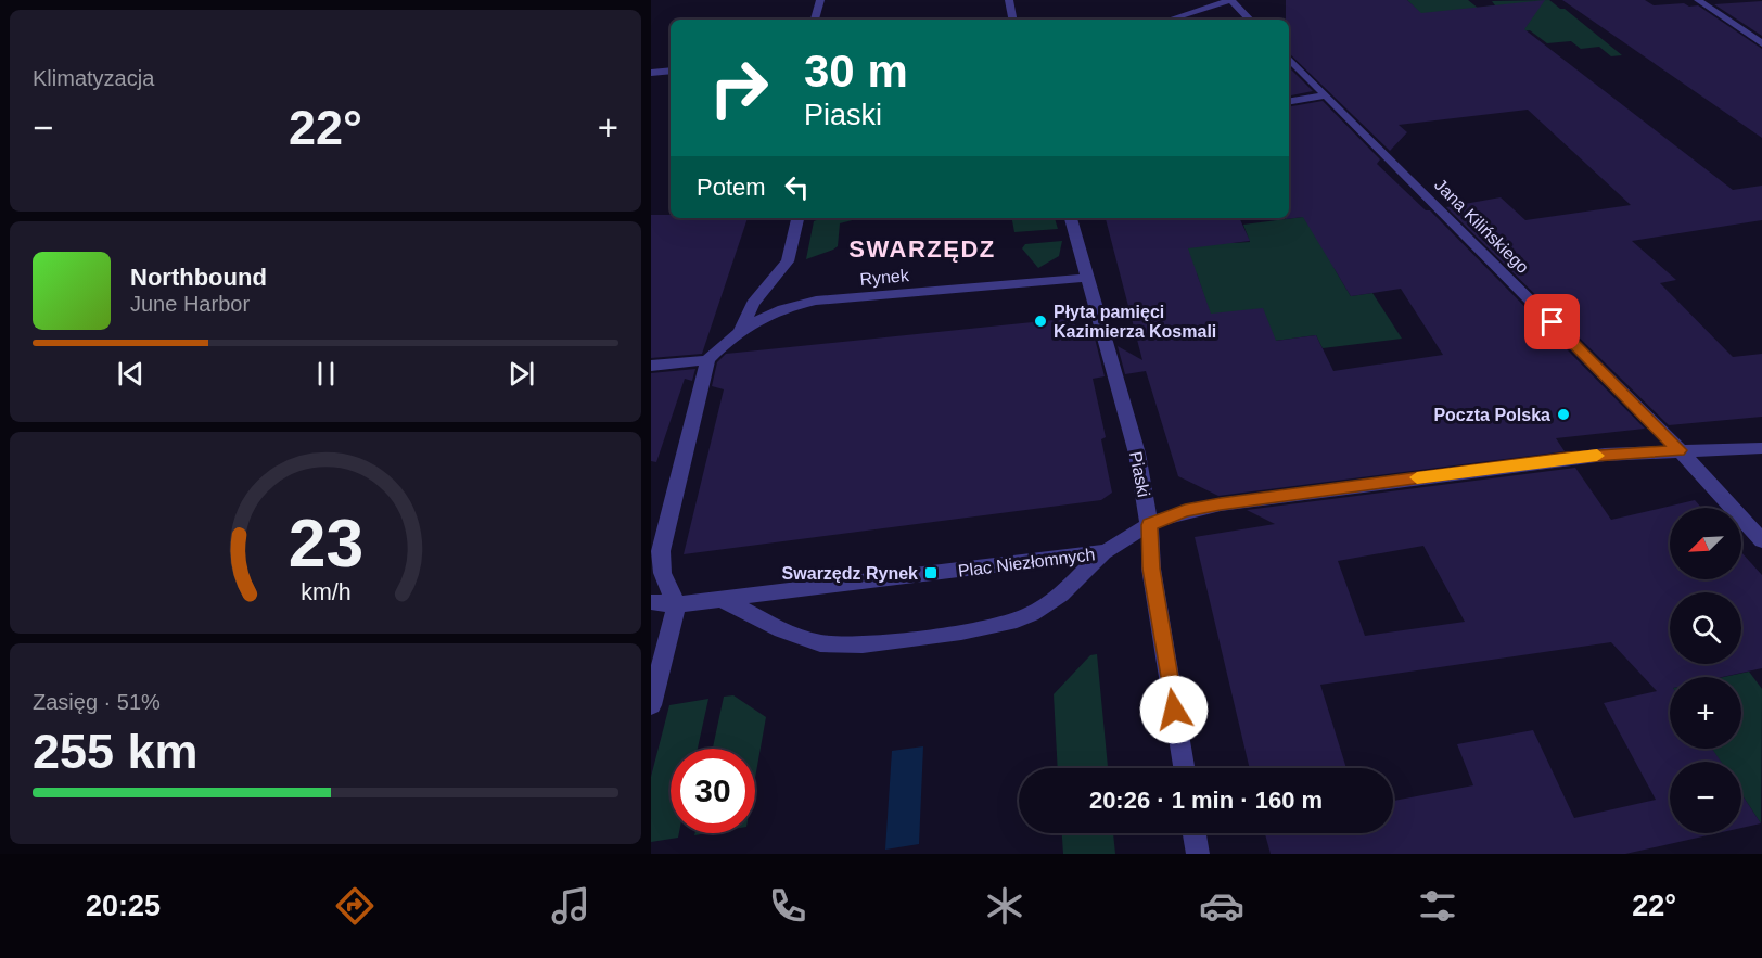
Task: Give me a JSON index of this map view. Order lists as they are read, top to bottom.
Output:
{
  "streets": {
    "street": [
      "Jana Kilińskiego",
      "Rynek",
      "Piaski",
      "Plac Niezłomnych"
    ]
  },
  "crossings": [
    ["Jana Kilińskiego", "Piaski"],
    ["Rynek", "Piaski"],
    ["Piaski", "Plac Niezłomnych"]
  ],
  "districts": ["SWARZĘDZ"],
  "places": {
    "other": ["Płyta pamięci Kazimierza Kosmali", "Poczta Polska"],
    "transit": ["Swarzędz Rynek"]
  },
  "north": "bottom left",
  "page": {
    "tile": [
      "Klimatyzacja",
      ["Zasięg · 51%", "255 km"]
    ],
    "turn": ["30 m", "Piaski"],
    "heat": ["−", "22°", "+"],
    "then": "Potem",
    "song": ["Northbound", "June Harbor"],
    "map_buttons": ["+", "−"],
    "limit": "30",
    "trip": "20:26 · 1 min · 160 m",
    "tabs": ["20:25", "22°"],
    "gauge": ["23", "km/h"]
  }
}
